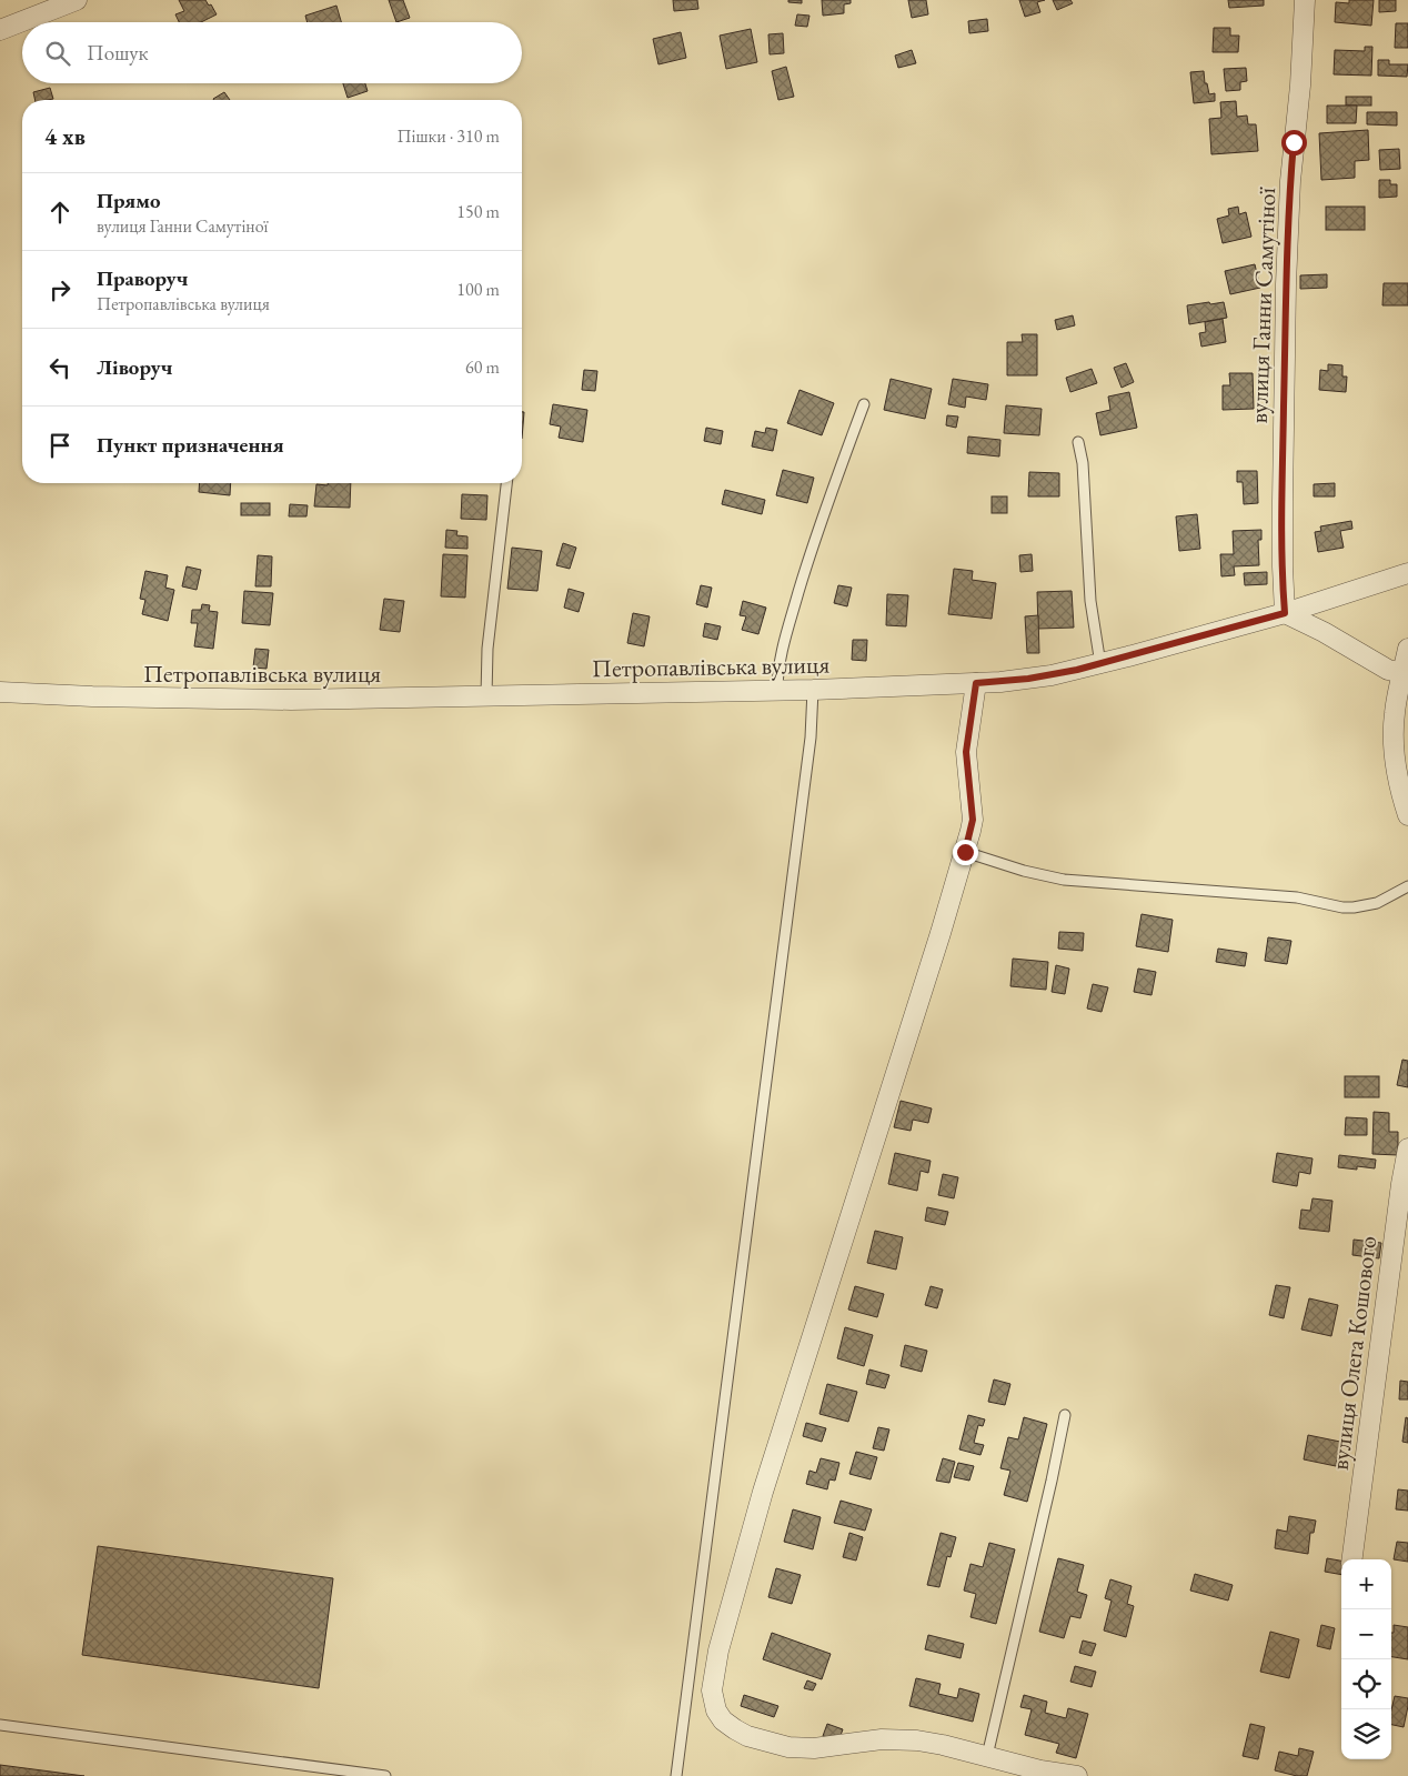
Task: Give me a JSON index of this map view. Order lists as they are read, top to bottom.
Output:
{
  "streets": {
    "street": ["вулиця Ганни Самутіної", "Петропавлівська вулиця", "вулиця Олега Кошового"]
  },
  "crossings": [
    ["вулиця Ганни Самутіної", "Петропавлівська вулиця"]
  ],
  "page": {
    "search": "Пошук",
    "heading": ["4 хв", "Пішки · 310 m"],
    "list": [
      ["Прямо", "вулиця Ганни Самутіної", "150 m"],
      ["Праворуч", "Петропавлівська вулиця", "100 m"],
      ["Ліворуч", "60 m"],
      "Пункт призначення"
    ],
    "map_buttons": ["+", "−"]
  }
}
